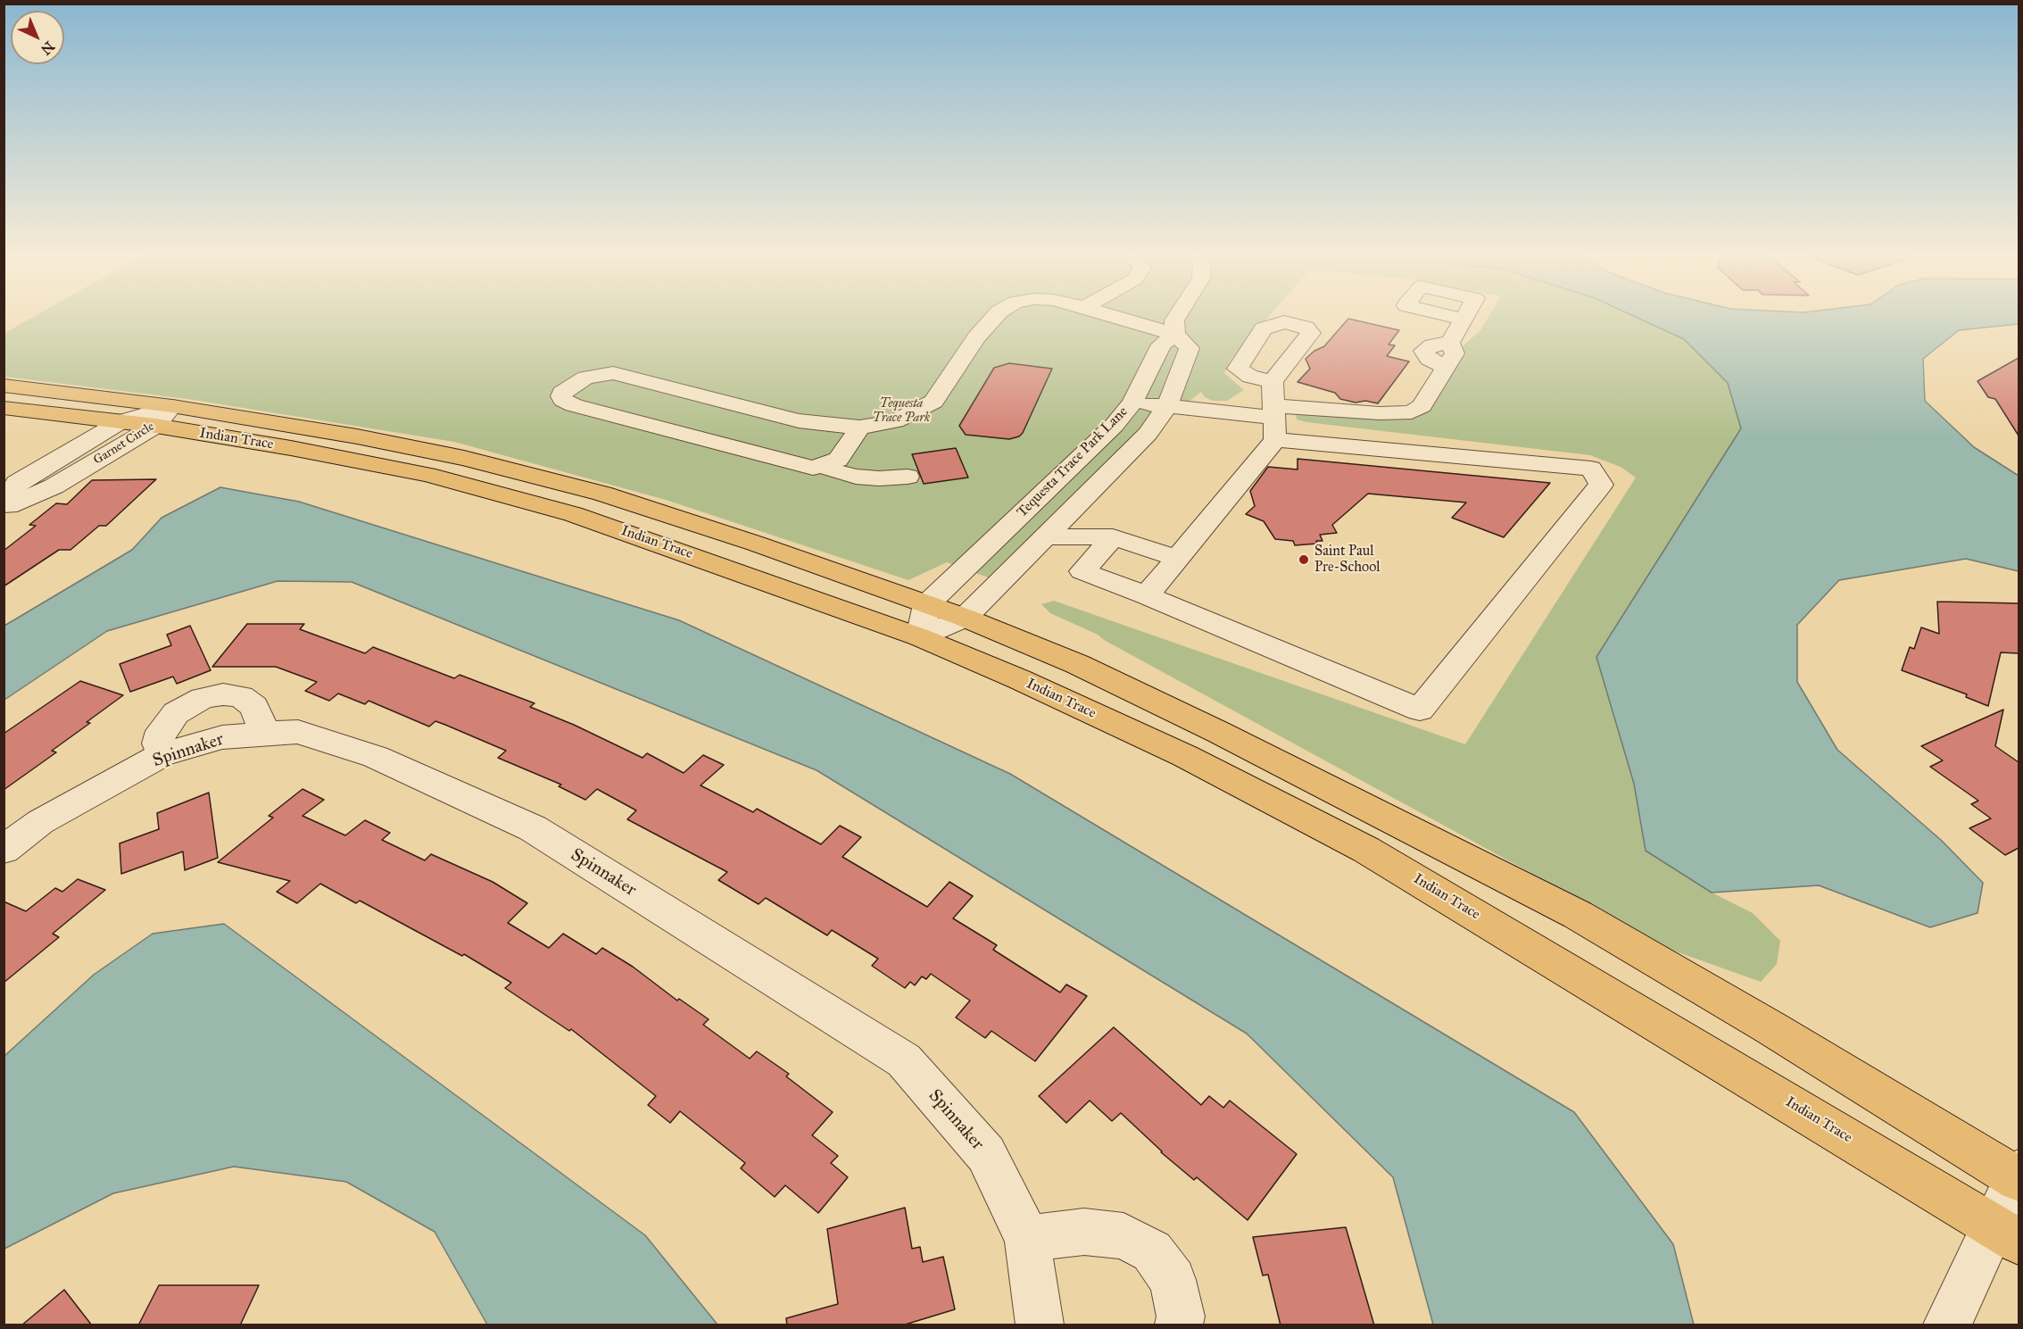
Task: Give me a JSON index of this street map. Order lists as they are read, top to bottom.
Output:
{
  "streets": {
    "main road": ["Indian Trace"],
    "street": ["Garnet Circle", "Tequesta Trace Park Lane", "Spinnaker"]
  },
  "crossings": [
    ["Indian Trace", "Garnet Circle"],
    ["Indian Trace", "Tequesta Trace Park Lane"]
  ],
  "parks": ["Tequesta Trace Park"],
  "places": ["Saint Paul Pre-School"],
  "north": "bottom right"
}
